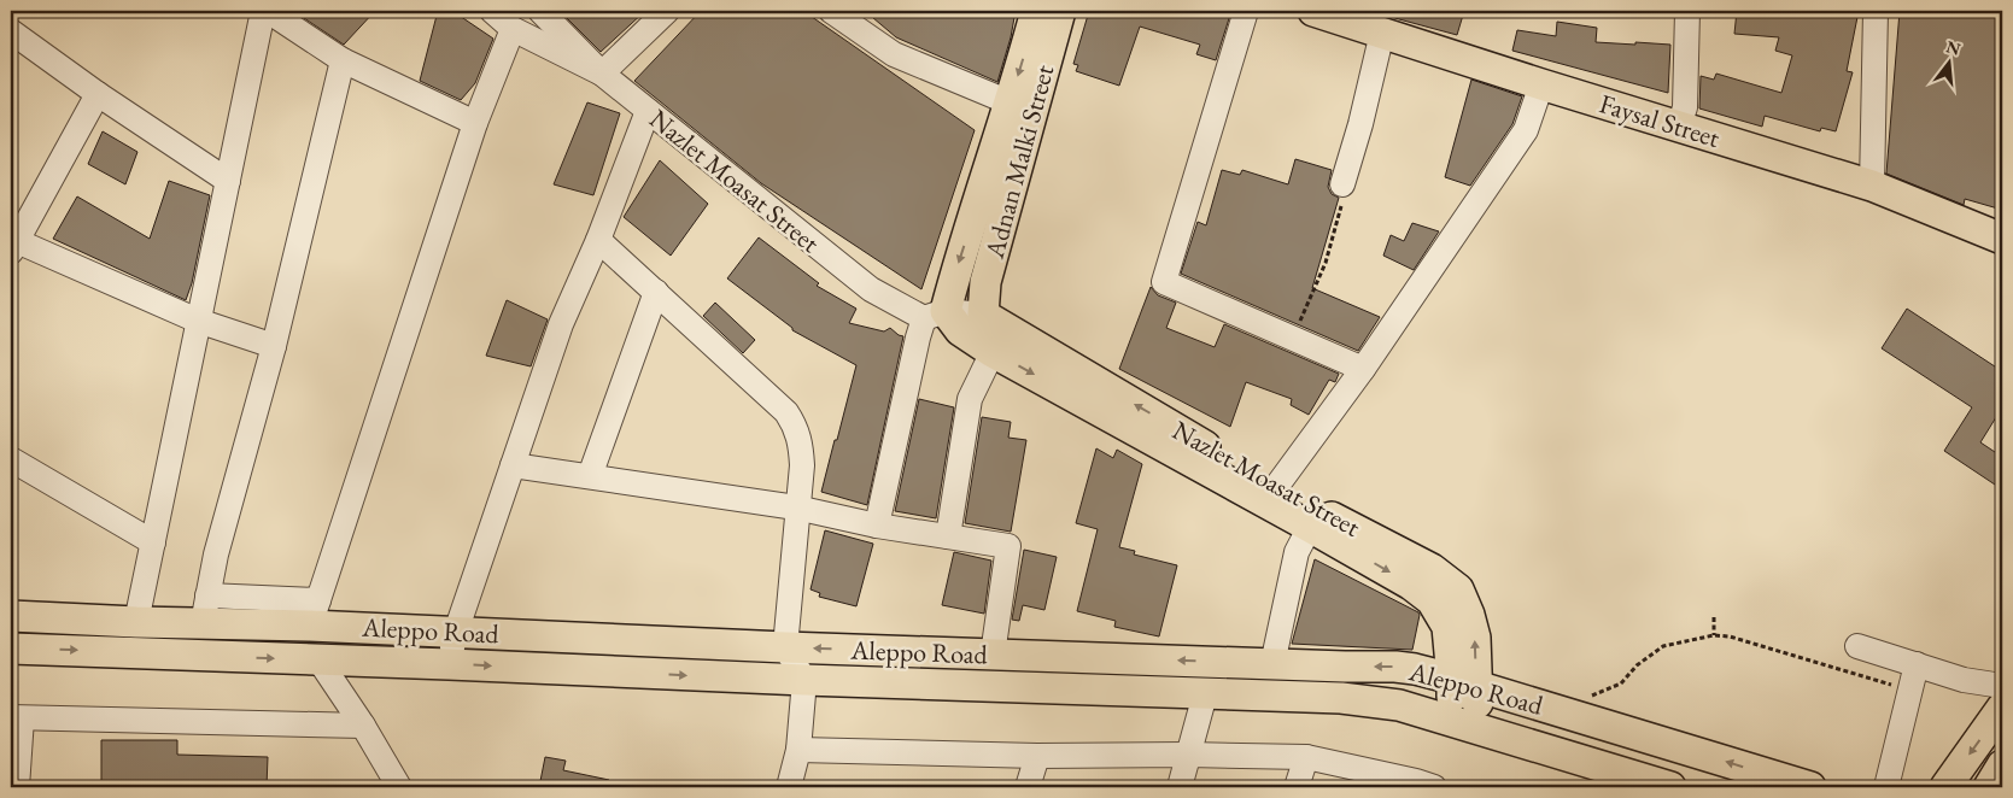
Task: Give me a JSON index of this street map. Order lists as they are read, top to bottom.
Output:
{
  "streets": {
    "main road": [
      "Faysal Street",
      "Adnan Malki Street",
      "Nazlet Moasat Street",
      "Aleppo Road"
    ]
  },
  "crossings": [
    ["Adnan Malki Street", "Nazlet Moasat Street"],
    ["Nazlet Moasat Street", "Aleppo Road"]
  ],
  "north": "top"
}
